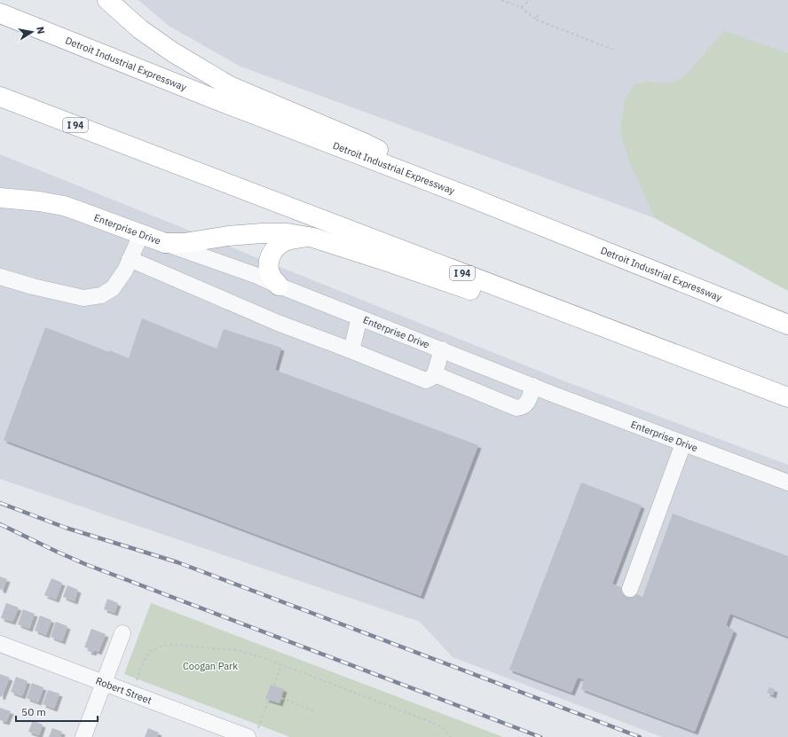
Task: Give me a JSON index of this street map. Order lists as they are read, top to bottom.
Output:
{
  "streets": {
    "main road": ["Detroit Industrial Expressway", "I 94", "Enterprise Drive"],
    "street": ["Robert Street"]
  },
  "parks": ["Coogan Park"],
  "scale_bar": "50 m",
  "north": "right"
}
